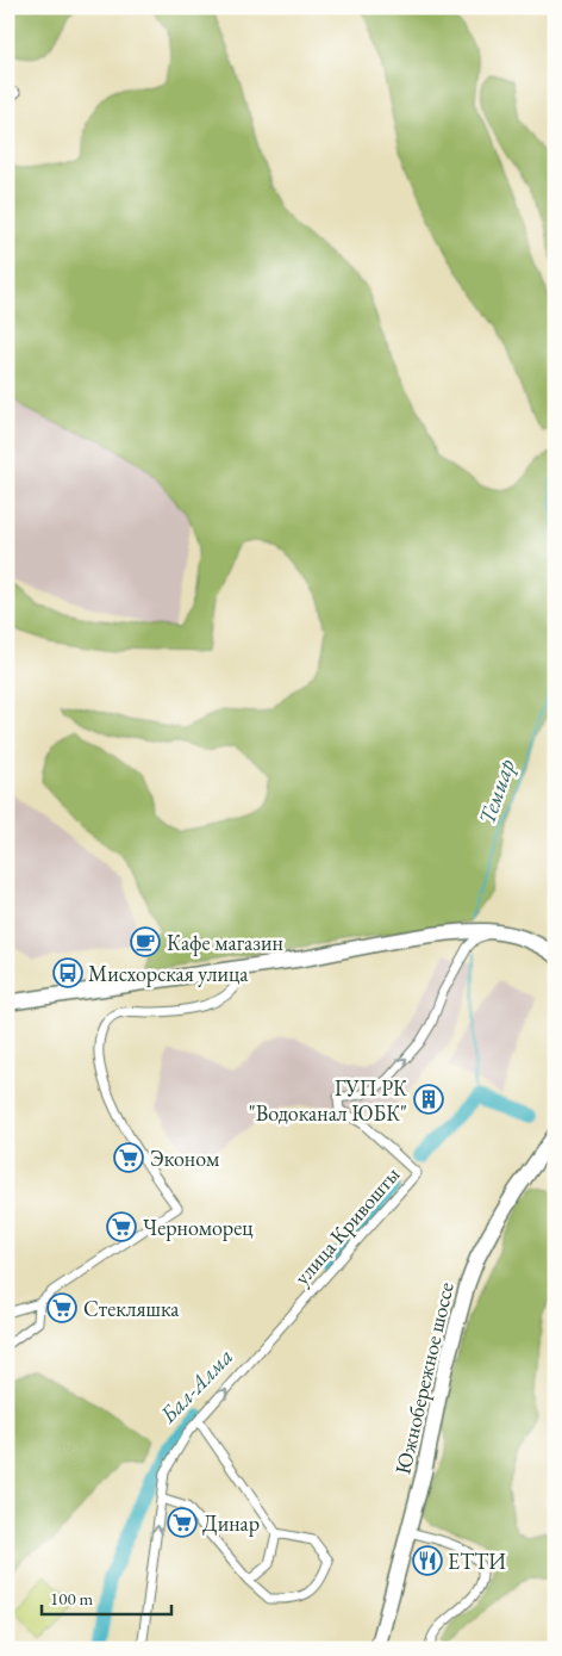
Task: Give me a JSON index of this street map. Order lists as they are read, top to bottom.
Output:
{
  "streets": {
    "highway": ["Южнобережное шоссе"],
    "street": ["улица Кривошты"]
  },
  "one_way": ["улица Кривошты"],
  "water": ["Темиар", "Бал-Алма"],
  "places": {
    "cafe": ["Кафе магазин"],
    "bus stop": ["Мисхорская улица"],
    "building": ["ГУП РК \"Водоканал ЮБК\""],
    "supermarket": [
      "Эконом",
      "Черноморец",
      "Стекляшка",
      "Динар"
    ],
    "restaurant": ["ЕТТИ"]
  },
  "scale_bar": "100 m"
}
